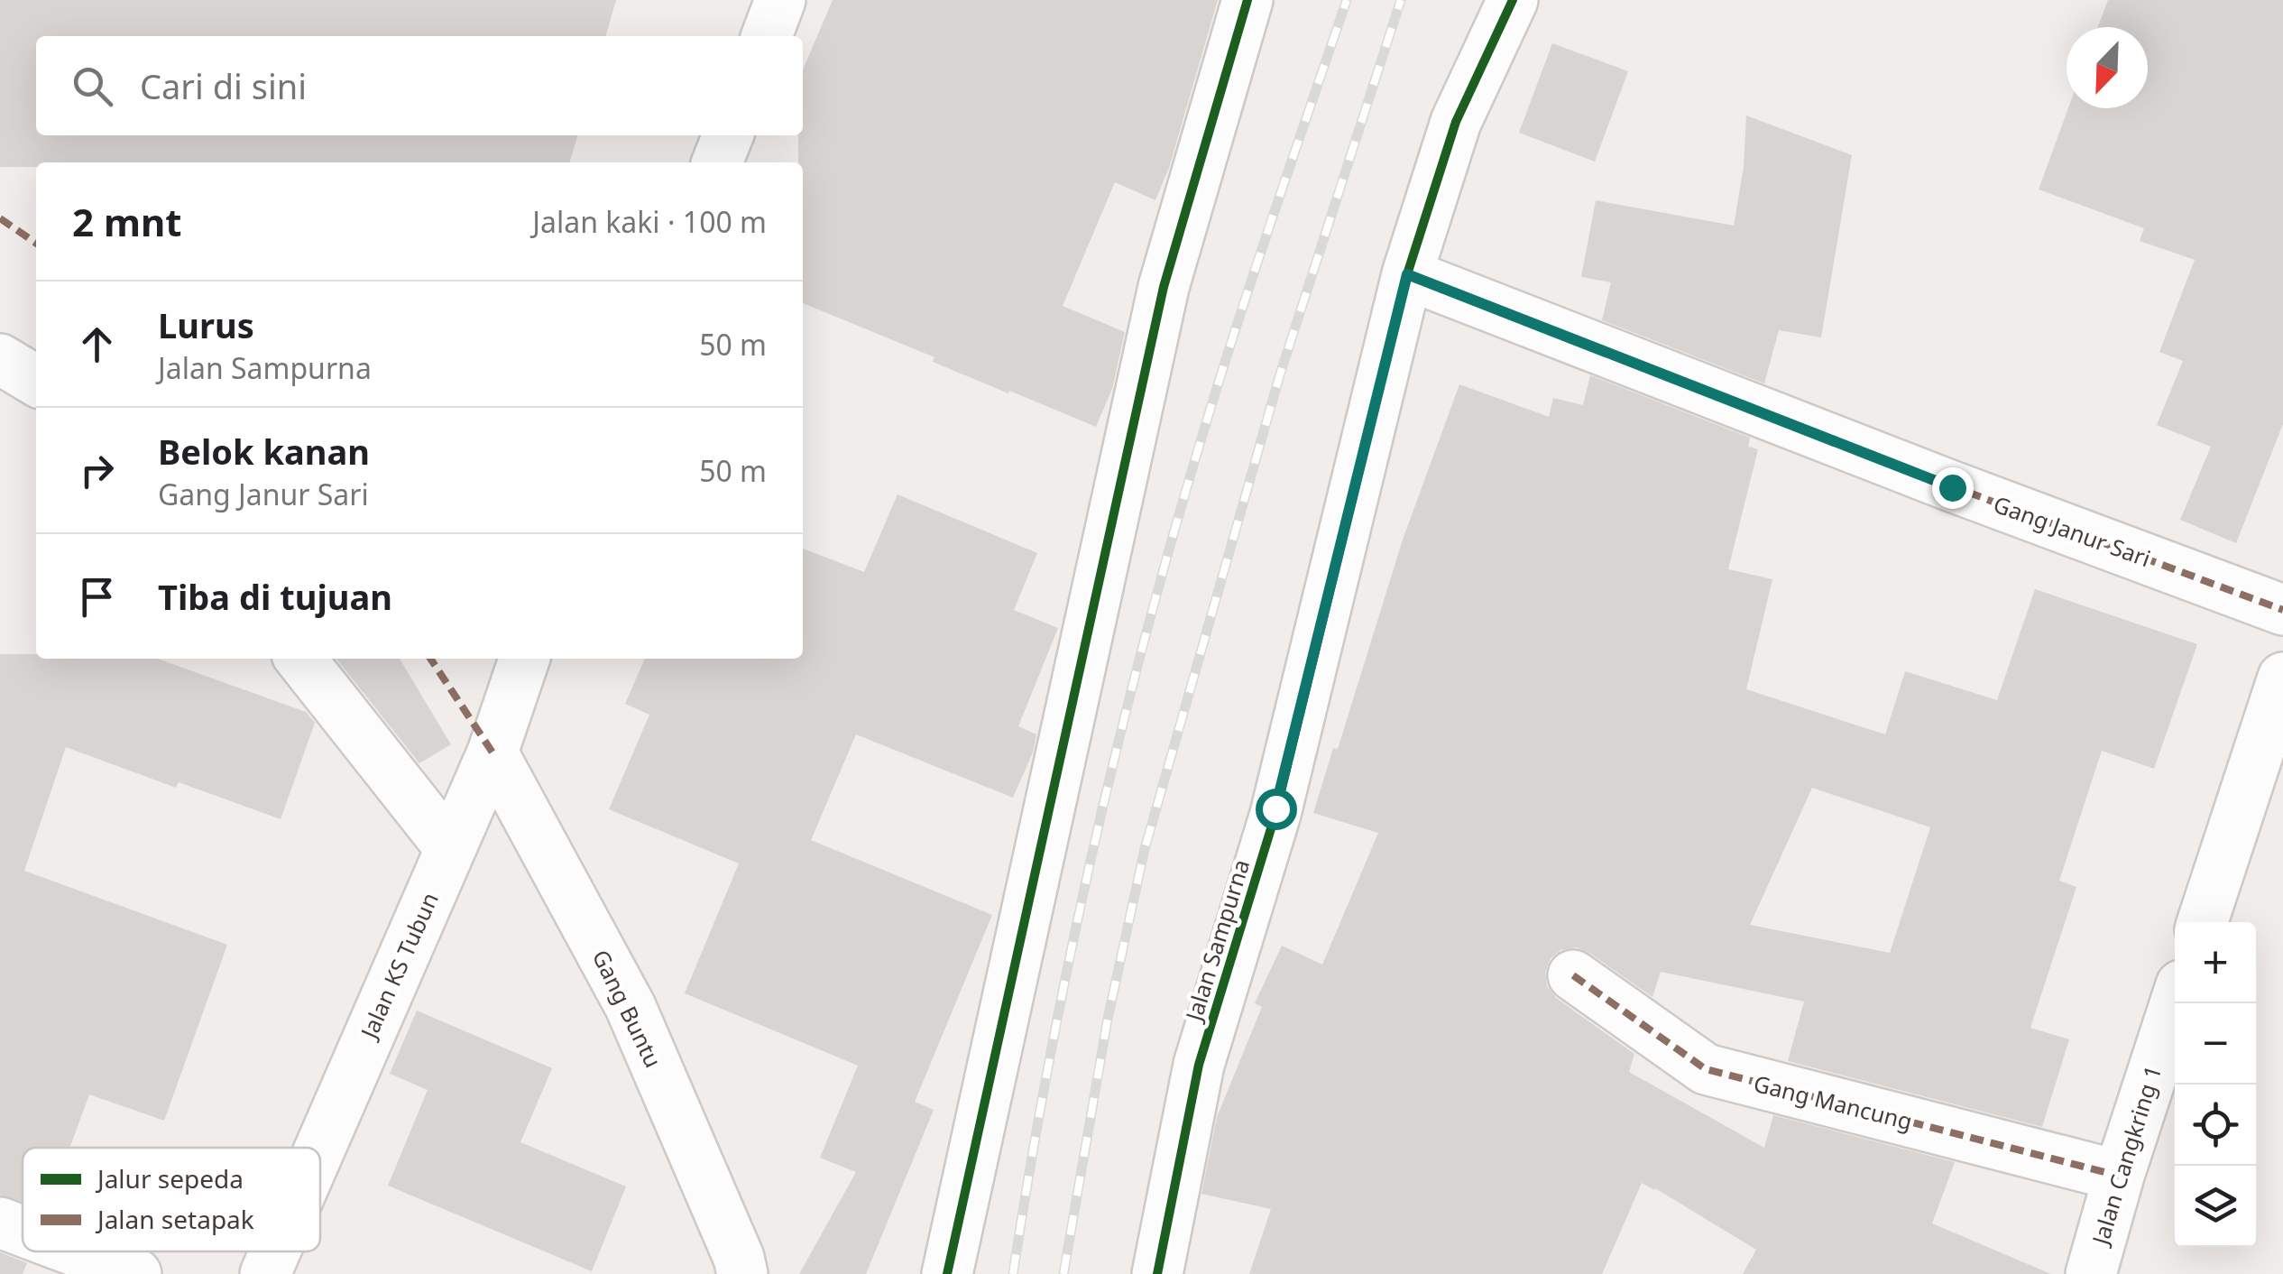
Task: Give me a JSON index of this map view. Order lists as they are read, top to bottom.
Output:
{
  "streets": {
    "street": [
      "Gang Janur Sari",
      "Jalan Sampurna",
      "Jalan KS Tubun",
      "Gang Buntu",
      "Gang Mancung",
      "Jalan Cangkring 1"
    ]
  },
  "crossings": [
    ["Gang Janur Sari", "Jalan Sampurna"],
    ["Jalan KS Tubun", "Gang Buntu"],
    ["Gang Mancung", "Jalan Cangkring 1"]
  ],
  "legend": ["Jalur sepeda", "Jalan setapak"],
  "north": "bottom left",
  "page": {
    "search": "Cari di sini",
    "heading": ["2 mnt", "Jalan kaki · 100 m"],
    "list": [
      ["Lurus", "Jalan Sampurna", "50 m"],
      ["Belok kanan", "Gang Janur Sari", "50 m"],
      "Tiba di tujuan"
    ],
    "map_buttons": ["+", "−"]
  }
}
